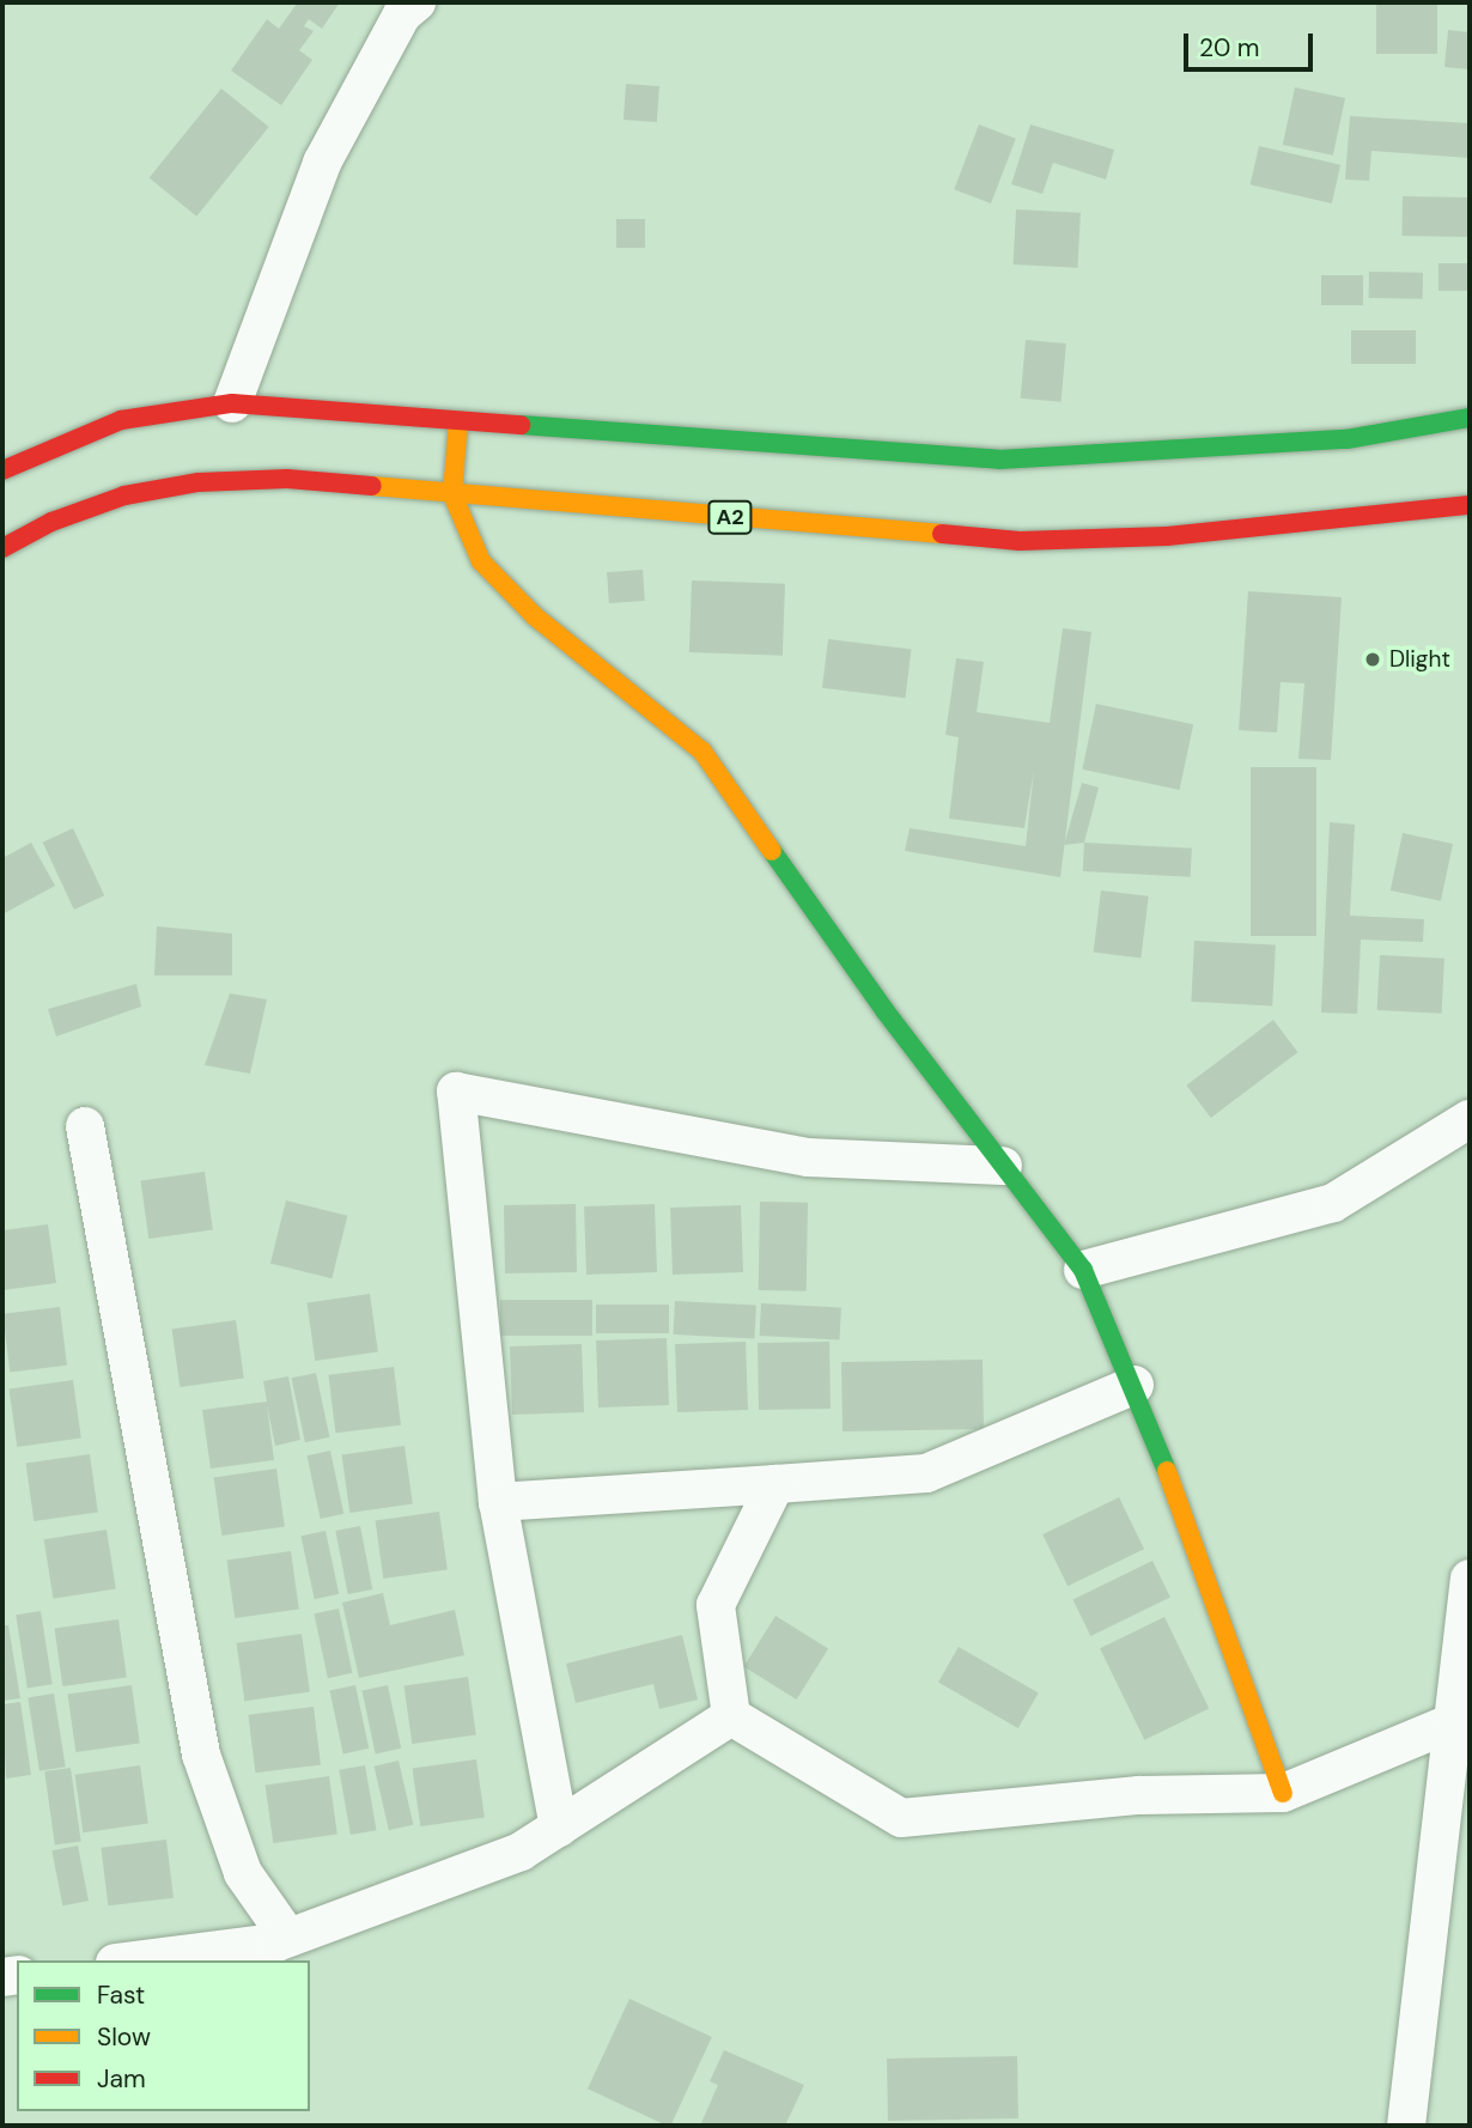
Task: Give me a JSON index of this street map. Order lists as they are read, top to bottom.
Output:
{
  "streets": {
    "main road": ["A2"]
  },
  "places": ["Dlight"],
  "legend": ["Fast", "Slow", "Jam"],
  "scale_bar": "20 m"
}
